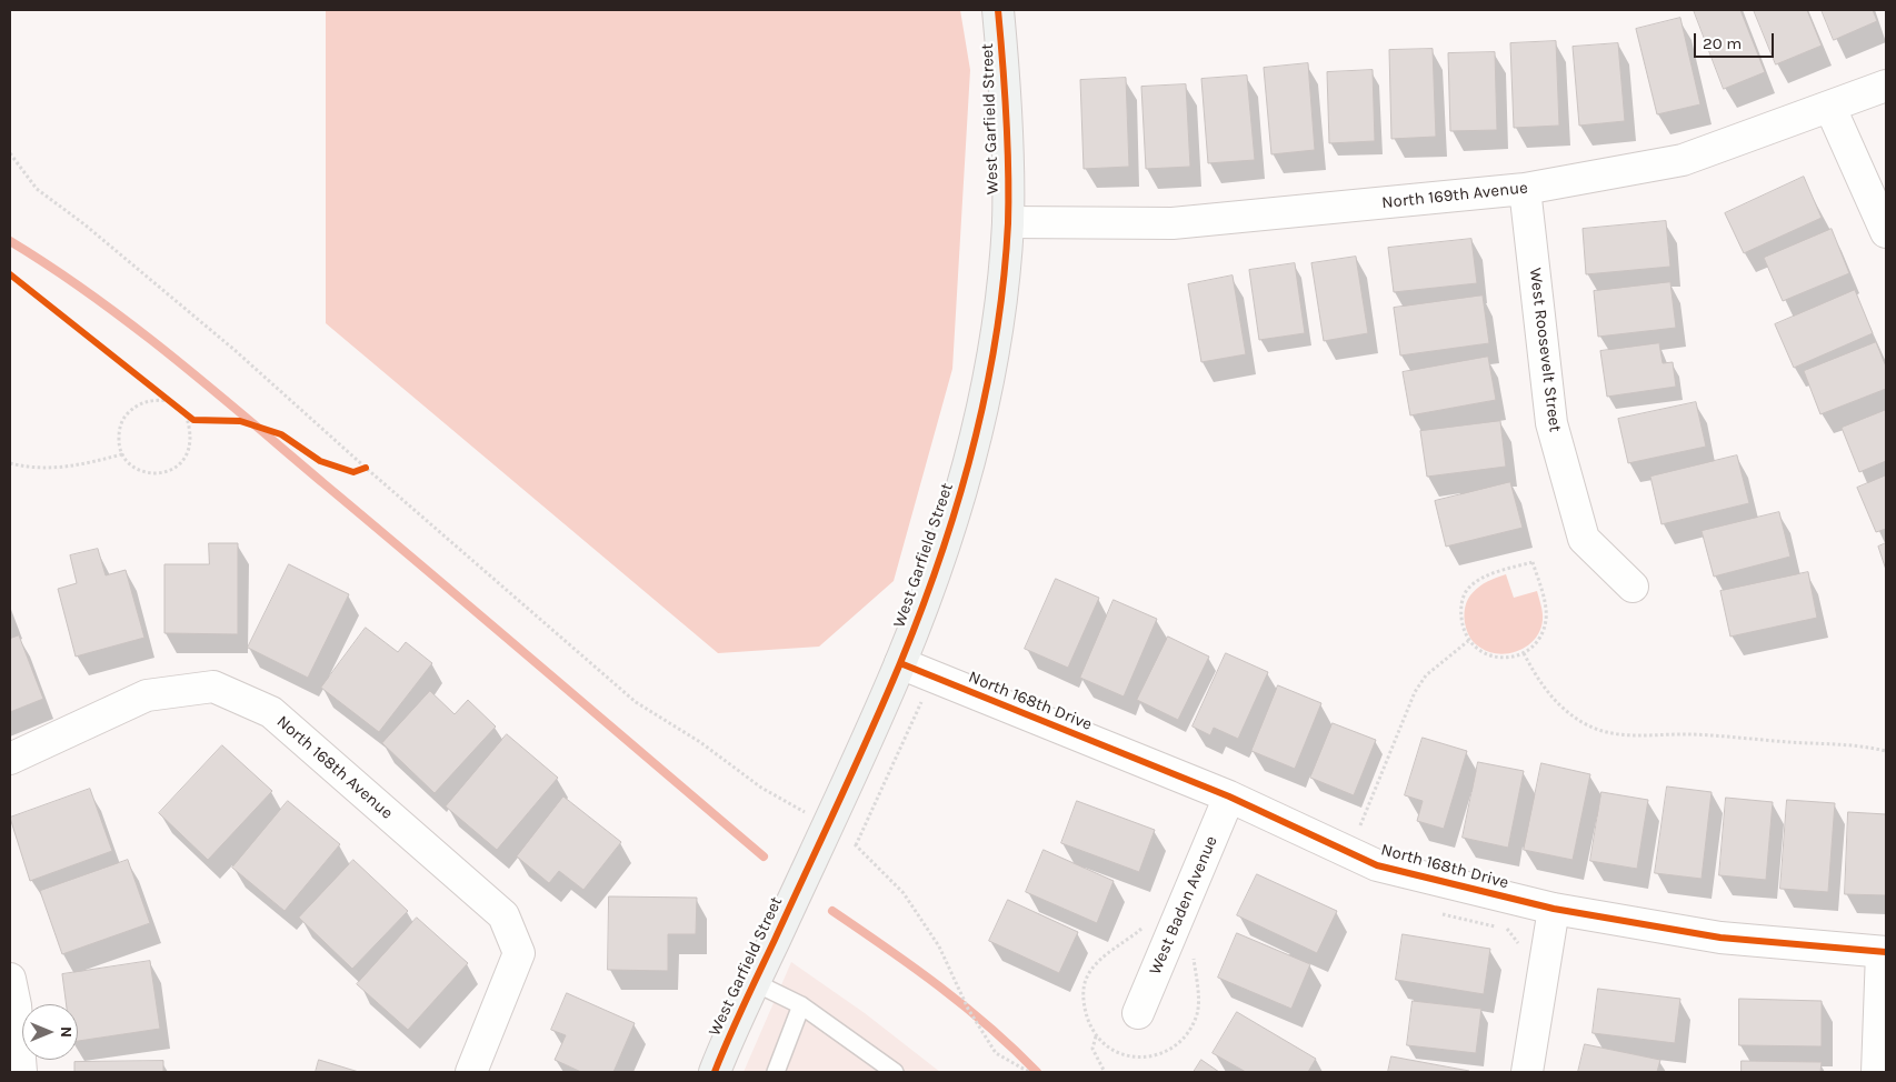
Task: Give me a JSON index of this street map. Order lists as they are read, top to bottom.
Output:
{
  "streets": {
    "street": [
      "West Garfield Street",
      "North 169th Avenue",
      "West Roosevelt Street",
      "North 168th Drive",
      "North 168th Avenue",
      "West Baden Avenue"
    ]
  },
  "crossings": [
    ["West Garfield Street", "North 169th Avenue"],
    ["West Garfield Street", "North 168th Drive"],
    ["North 169th Avenue", "West Roosevelt Street"],
    ["North 168th Drive", "West Baden Avenue"]
  ],
  "scale_bar": "20 m",
  "north": "right"
}
